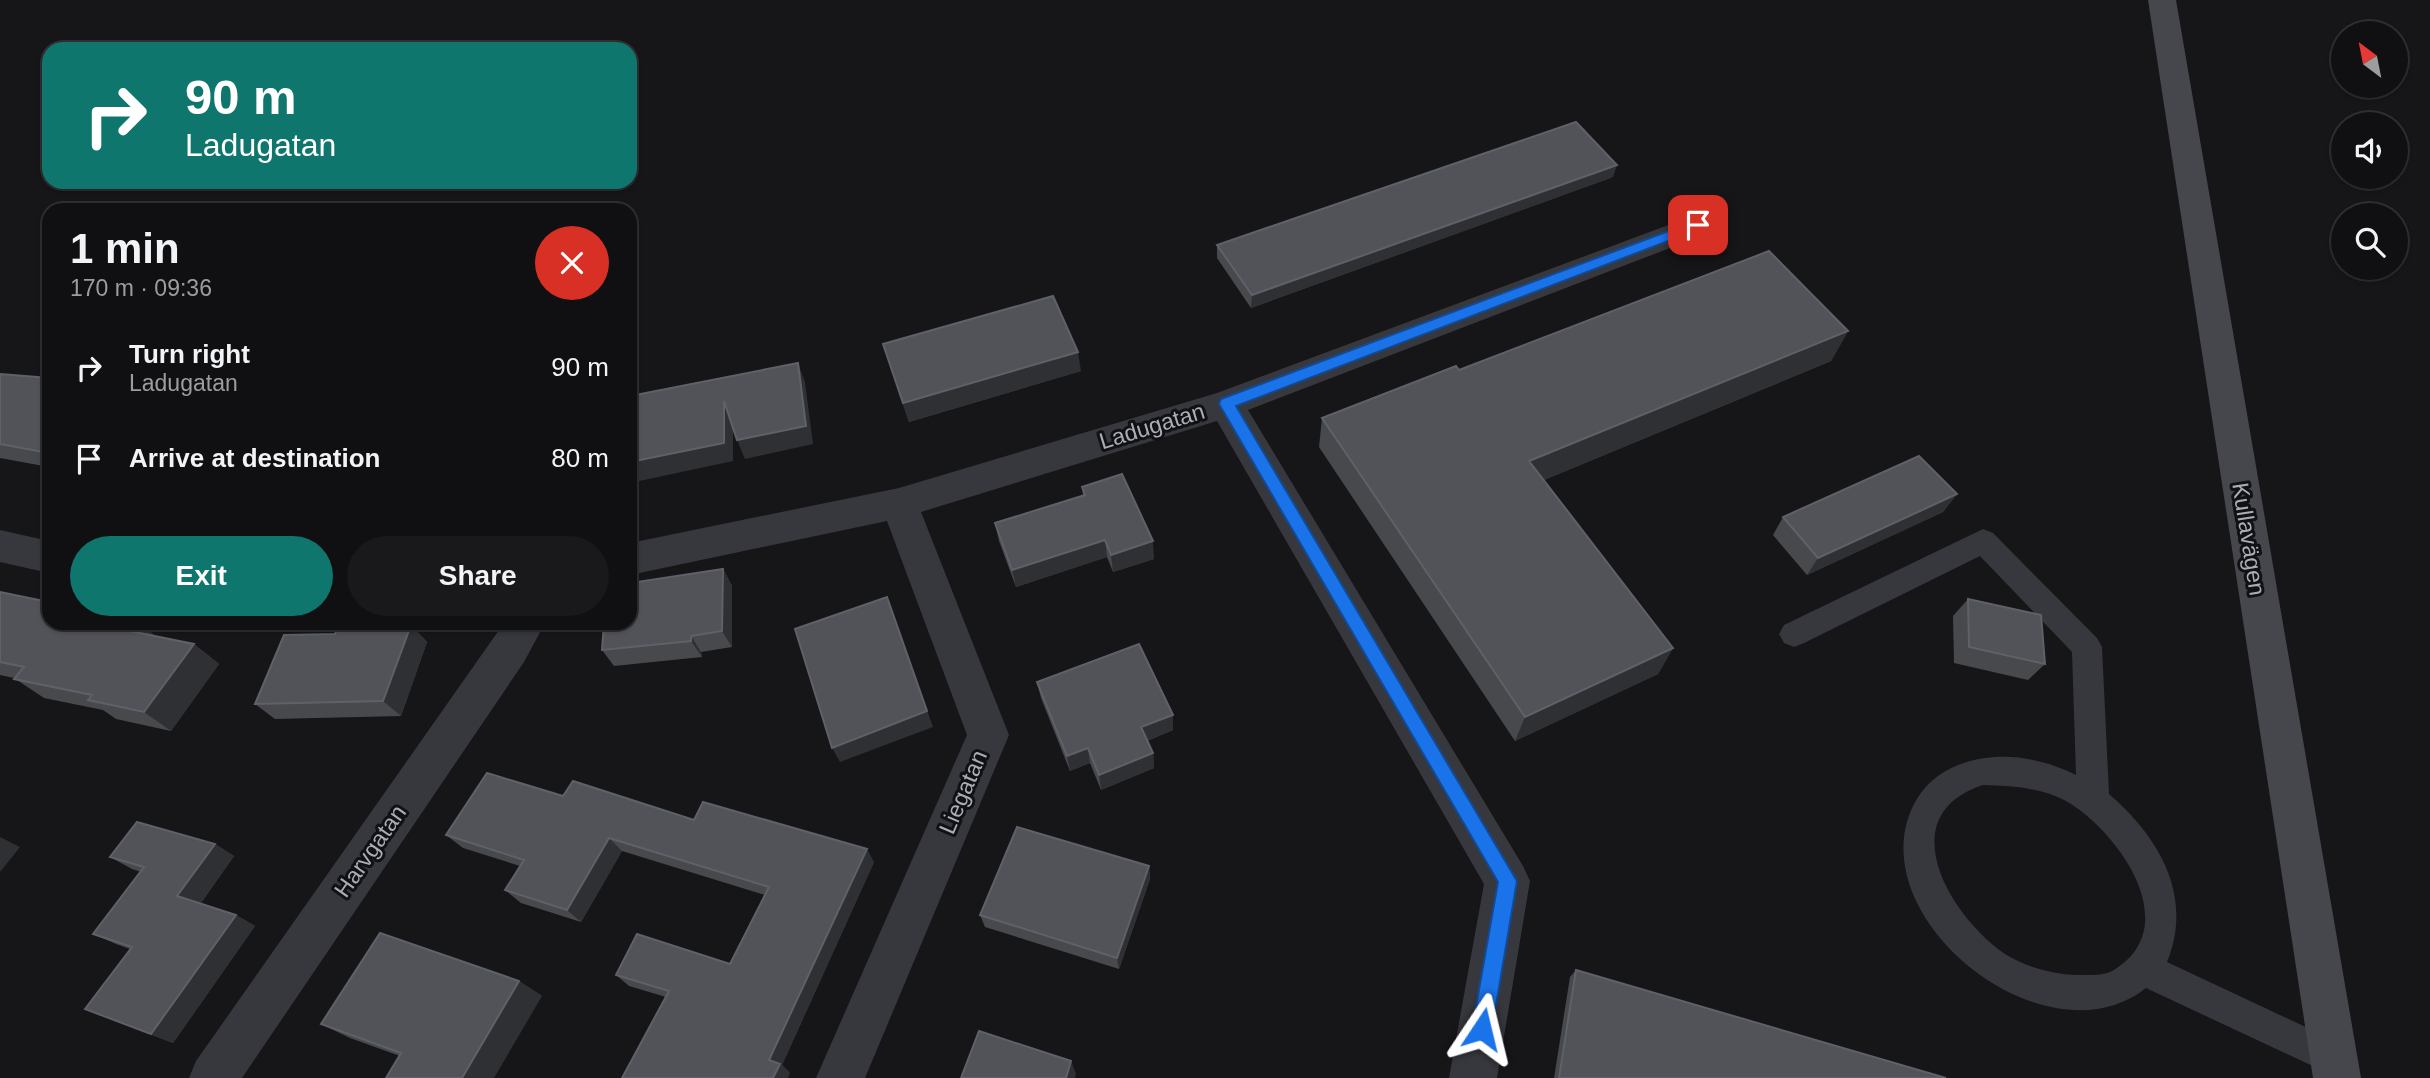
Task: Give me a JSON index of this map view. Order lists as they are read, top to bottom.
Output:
{
  "streets": {
    "street": [
      "Ladugatan",
      "Kullavägen",
      "Liegatan",
      "Harvgatan"
    ]
  },
  "crossings": [
    ["Ladugatan", "Liegatan"]
  ],
  "north": "top left",
  "page": {
    "turn": ["90 m", "Ladugatan"],
    "heading": ["1 min", "170 m · 09:36"],
    "list": [
      {
        "name": "Turn right",
        "note": "Ladugatan",
        "value": "90 m"
      },
      {
        "name": "Arrive at destination",
        "value": "80 m"
      }
    ],
    "buttons": ["Exit", "Share"]
  }
}
